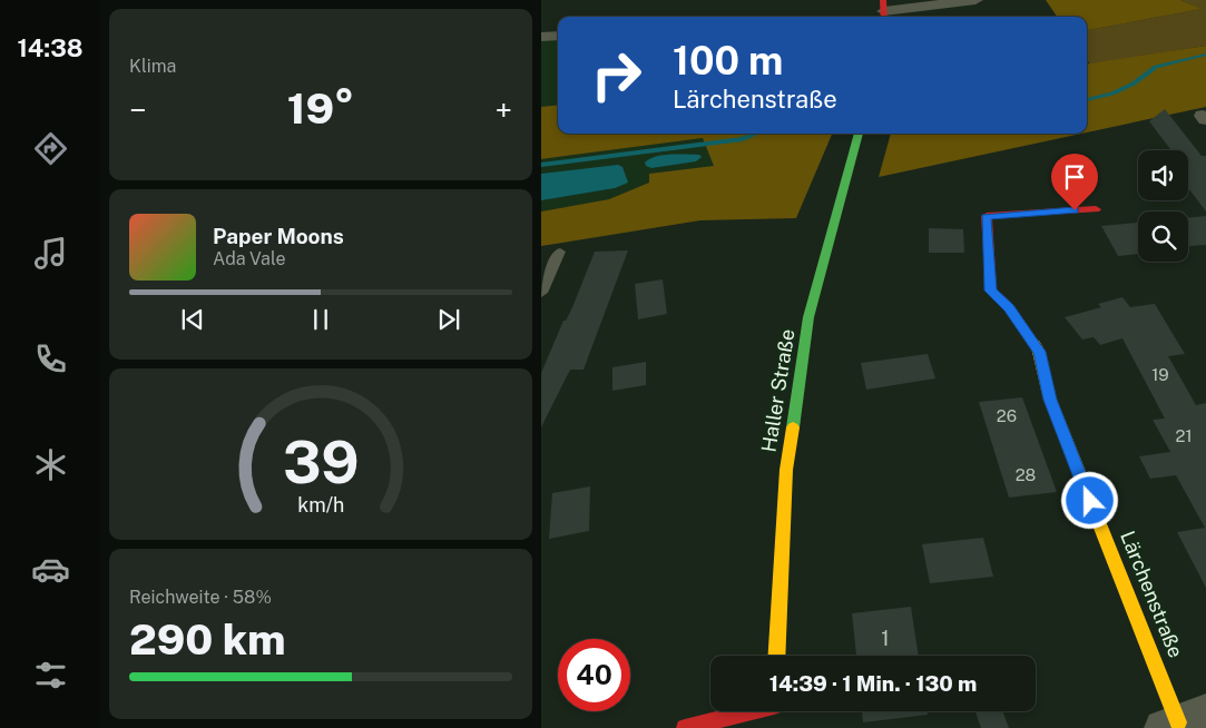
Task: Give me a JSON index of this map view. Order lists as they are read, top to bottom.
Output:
{
  "streets": {
    "street": ["Haller Straße", "Lärchenstraße"]
  },
  "house_numbers": [
    "19",
    "26",
    "21",
    "28",
    "1"
  ],
  "page": {
    "tabs": "14:38",
    "tile": [
      "Klima",
      ["Reichweite · 58%", "290 km"]
    ],
    "turn": ["100 m", "Lärchenstraße"],
    "heat": ["−", "19°", "+"],
    "song": ["Paper Moons", "Ada Vale"],
    "limit": "40",
    "trip": "14:39 · 1 Min. · 130 m",
    "gauge": ["39", "km/h"]
  }
}
